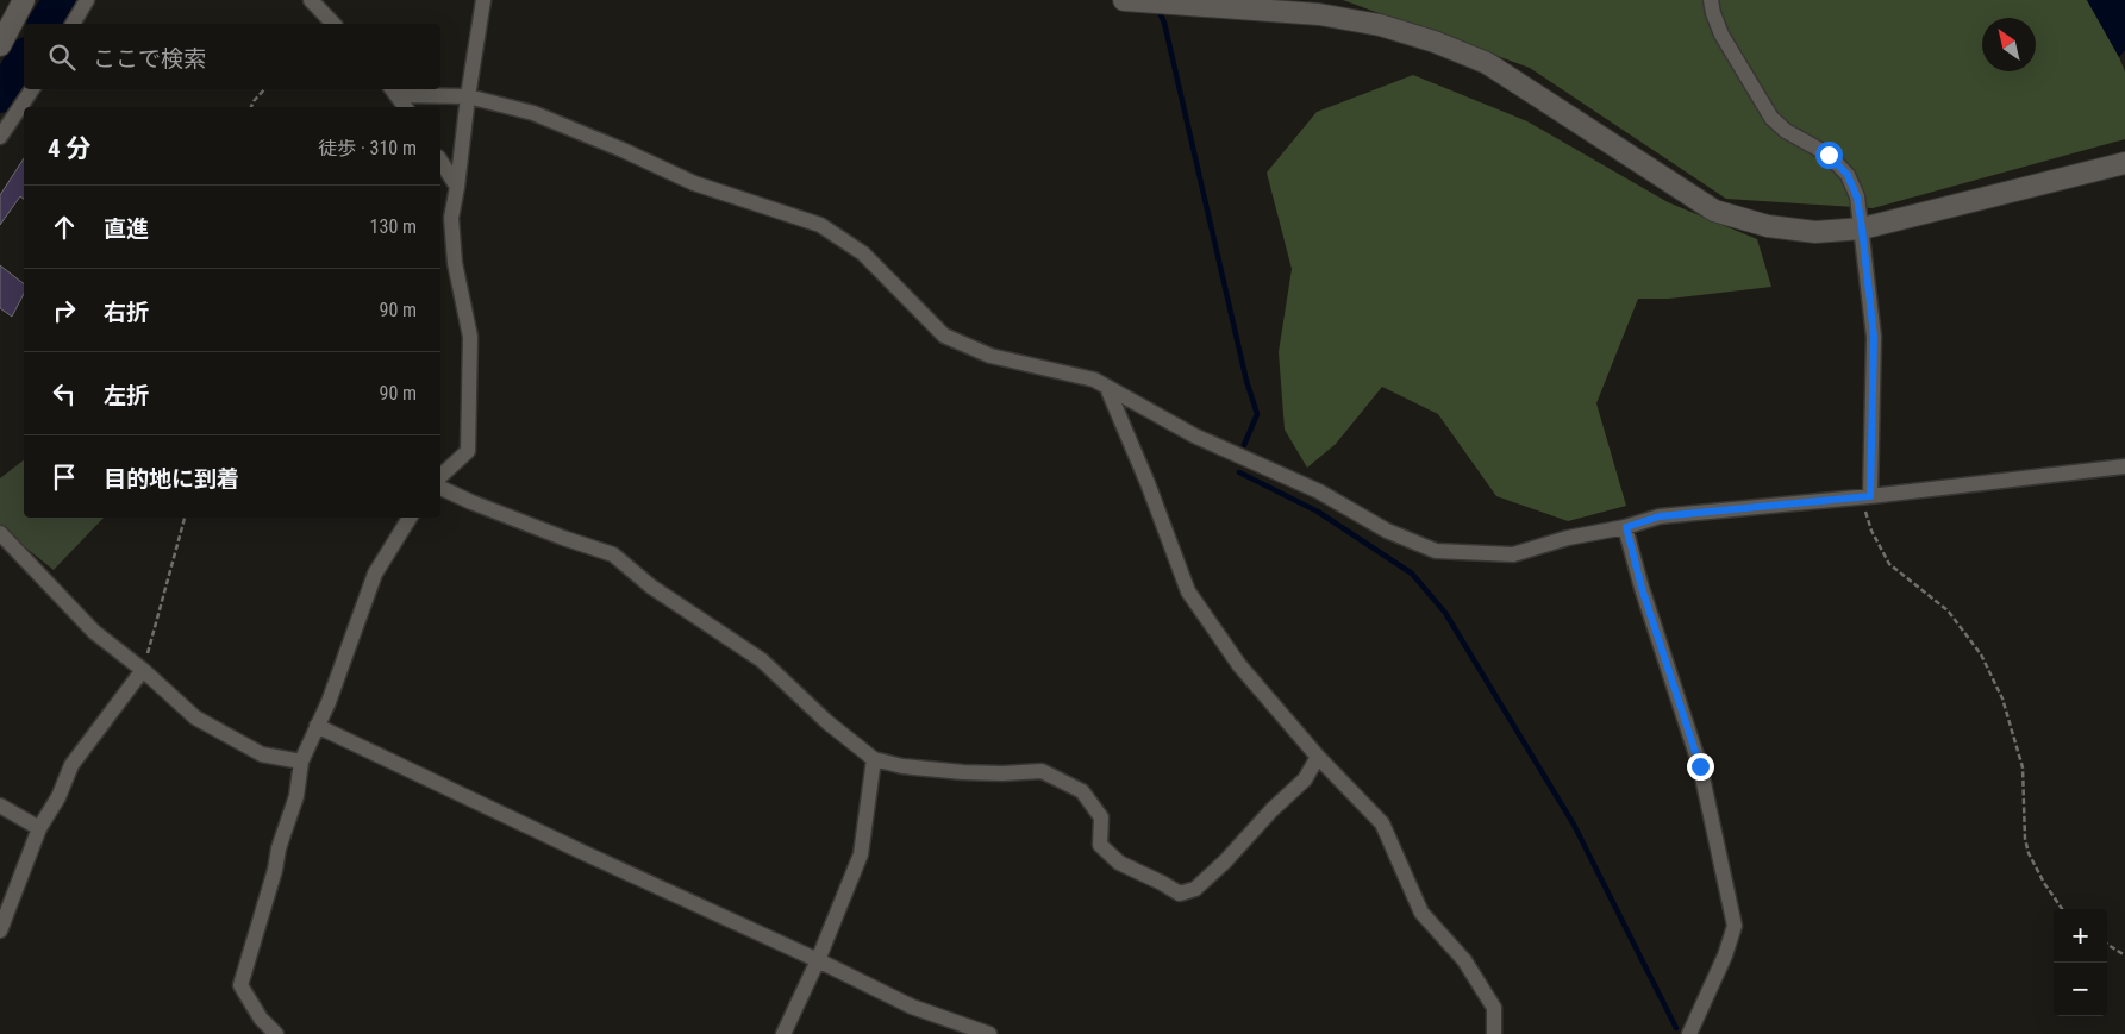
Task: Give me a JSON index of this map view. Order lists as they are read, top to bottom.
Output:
{
  "north": "top left",
  "page": {
    "search": "ここで検索",
    "heading": ["4 分", "徒歩 · 310 m"],
    "list": [
      ["直進", "130 m"],
      ["右折", "90 m"],
      ["左折", "90 m"],
      "目的地に到着"
    ],
    "map_buttons": ["+", "−"]
  }
}
